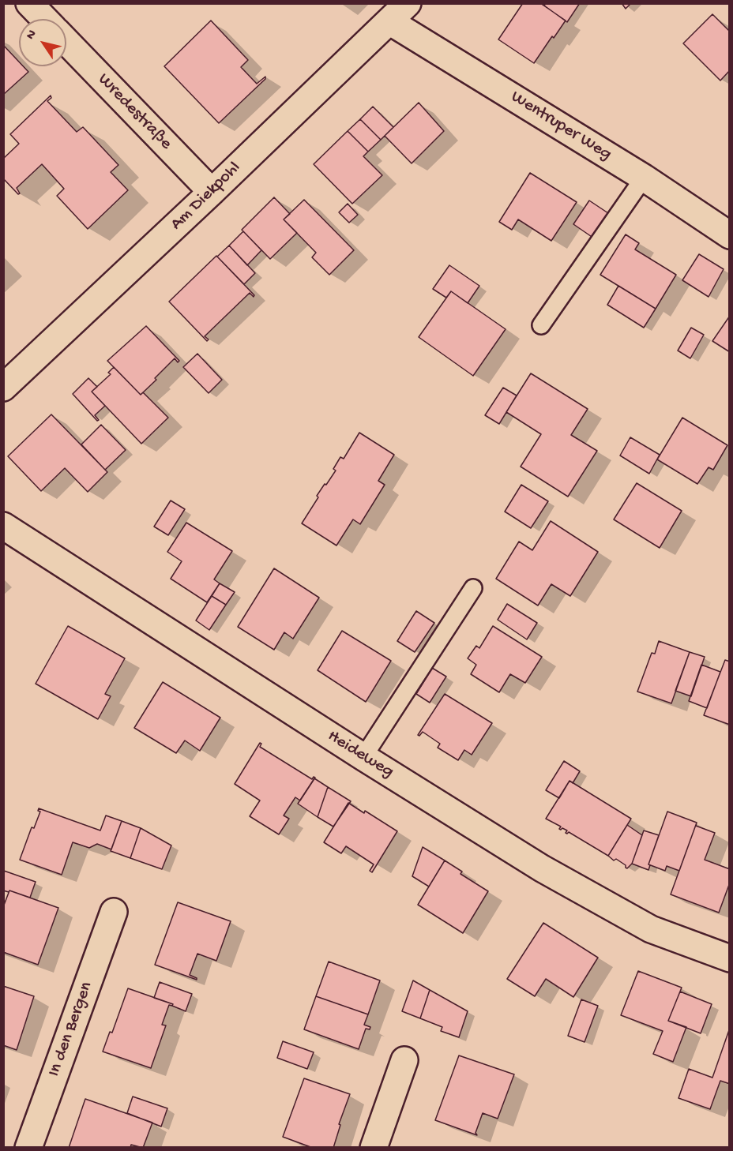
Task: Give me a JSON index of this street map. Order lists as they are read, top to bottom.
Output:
{
  "streets": {
    "street": [
      "Wredestraße",
      "Wentruper Weg",
      "Am Diekpohl",
      "Heideweg",
      "In den Bergen"
    ]
  },
  "crossings": [
    ["Wredestraße", "Am Diekpohl"],
    ["Wentruper Weg", "Am Diekpohl"]
  ],
  "north": "top left"
}
